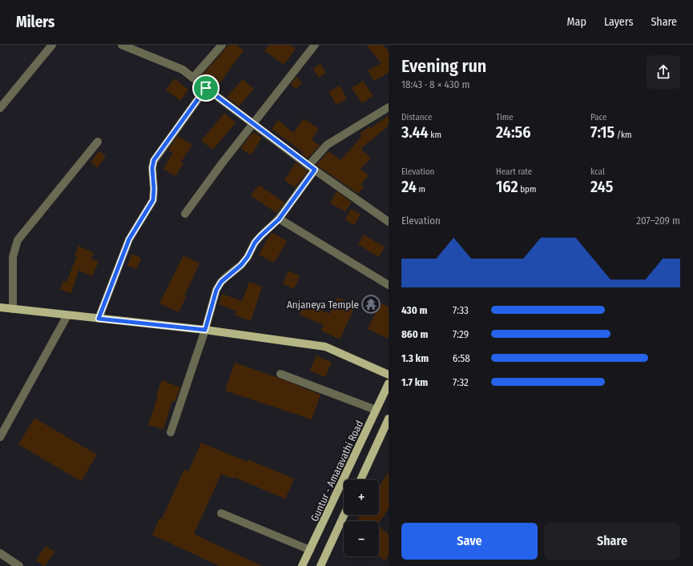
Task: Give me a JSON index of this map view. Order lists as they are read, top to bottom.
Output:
{
  "streets": {
    "main road": ["Guntur - Amaravathi Road"]
  },
  "places": {
    "temple": ["Anjaneya Temple"]
  },
  "page": {
    "header": "Milers",
    "nav": ["Map", "Layers", "Share"],
    "heading": ["Evening run", "18:43 · 8 × 430 m"],
    "stats": [
      ["Distance", "3.44 km"],
      ["Time", "24:56"],
      ["Pace", "7:15 /km"],
      ["Elevation", "24 m"],
      ["Heart rate", "162 bpm"],
      ["kcal", "245"]
    ],
    "chart": ["Elevation", "207–209 m"],
    "list": [
      {
        "name": "430 m",
        "note": "7:33"
      },
      {
        "name": "860 m",
        "note": "7:29"
      },
      {
        "name": "1.3 km",
        "note": "6:58"
      },
      {
        "name": "1.7 km",
        "note": "7:32"
      }
    ],
    "map_buttons": ["+", "−"],
    "buttons": ["Save", "Share"]
  }
}
